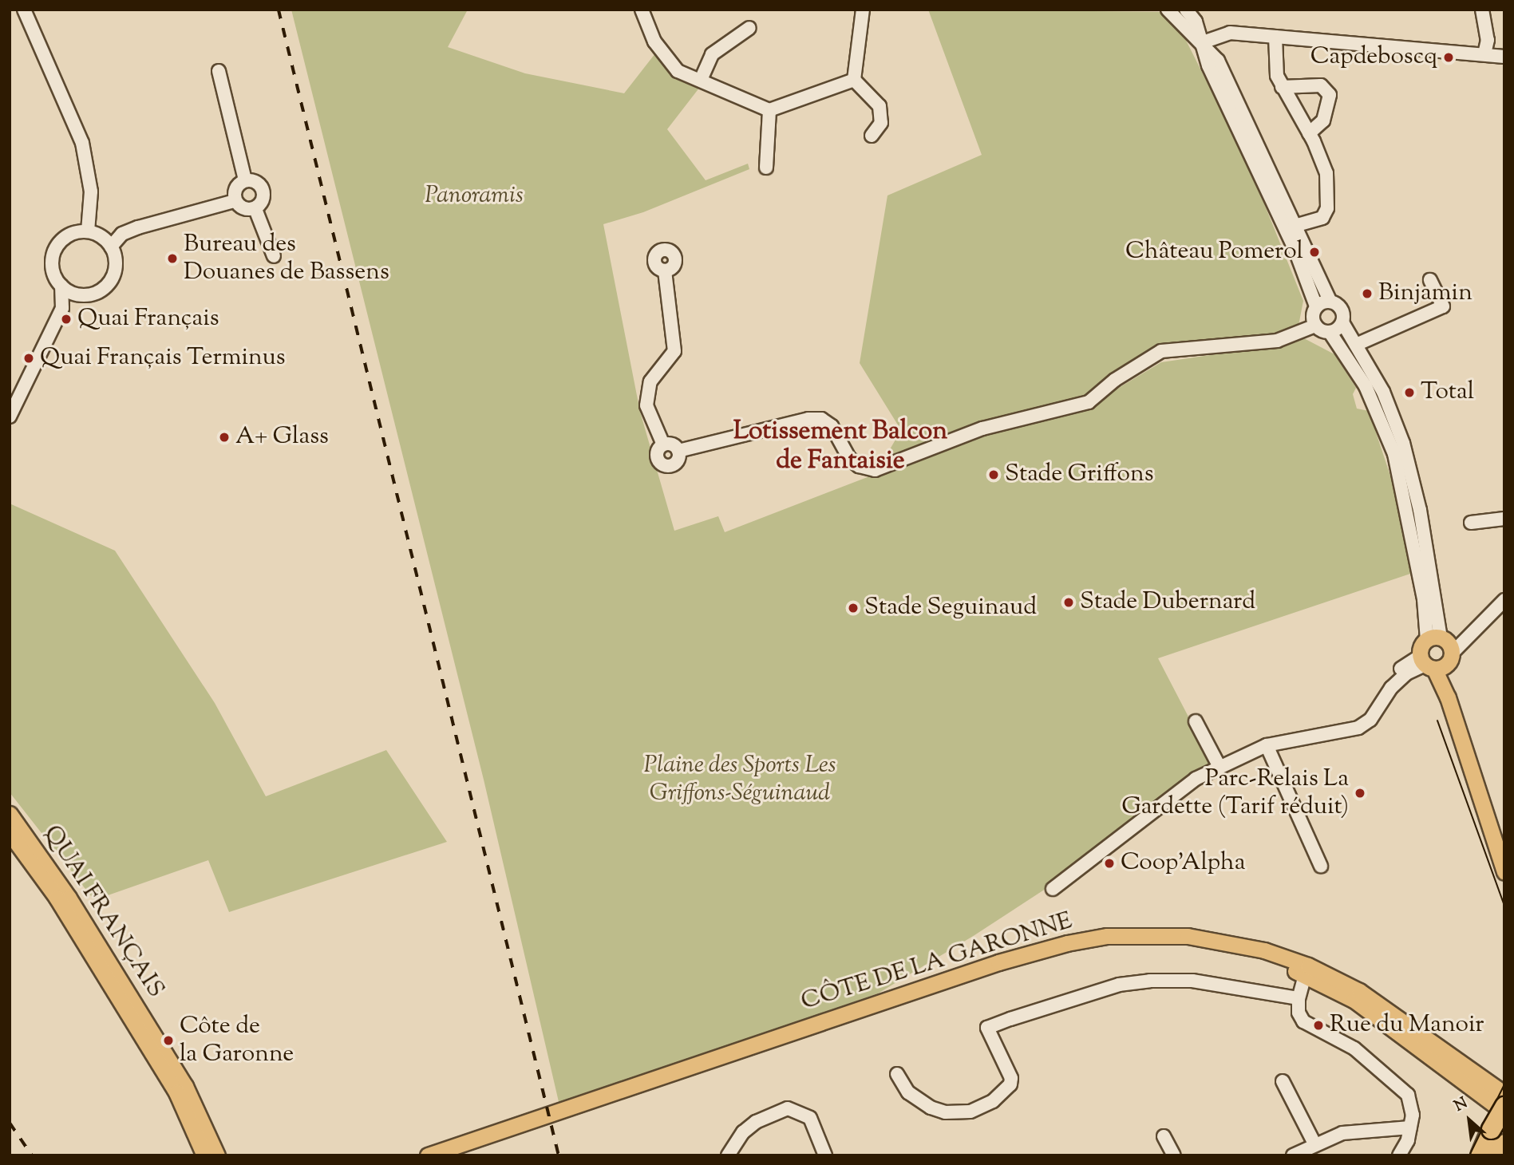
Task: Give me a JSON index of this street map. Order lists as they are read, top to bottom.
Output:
{
  "streets": {
    "main road": ["QUAI FRANÇAIS", "CÔTE DE LA GARONNE"]
  },
  "districts": ["Lotissement Balcon de Fantaisie"],
  "parks": ["Panoramis", "Plaine des Sports Les Griffons-Séguinaud"],
  "places": [
    "Capdeboscq",
    "Château Pomerol",
    "Bureau des Douanes de Bassens",
    "Binjamin",
    "Quai Français",
    "Quai Français Terminus",
    "Total",
    "A+ Glass",
    "Stade Griffons",
    "Stade Dubernard",
    "Stade Seguinaud",
    "Parc-Relais La Gardette (Tarif réduit)",
    "Coop'Alpha",
    "Rue du Manoir",
    "Côte de la Garonne"
  ],
  "north": "top left"
}
